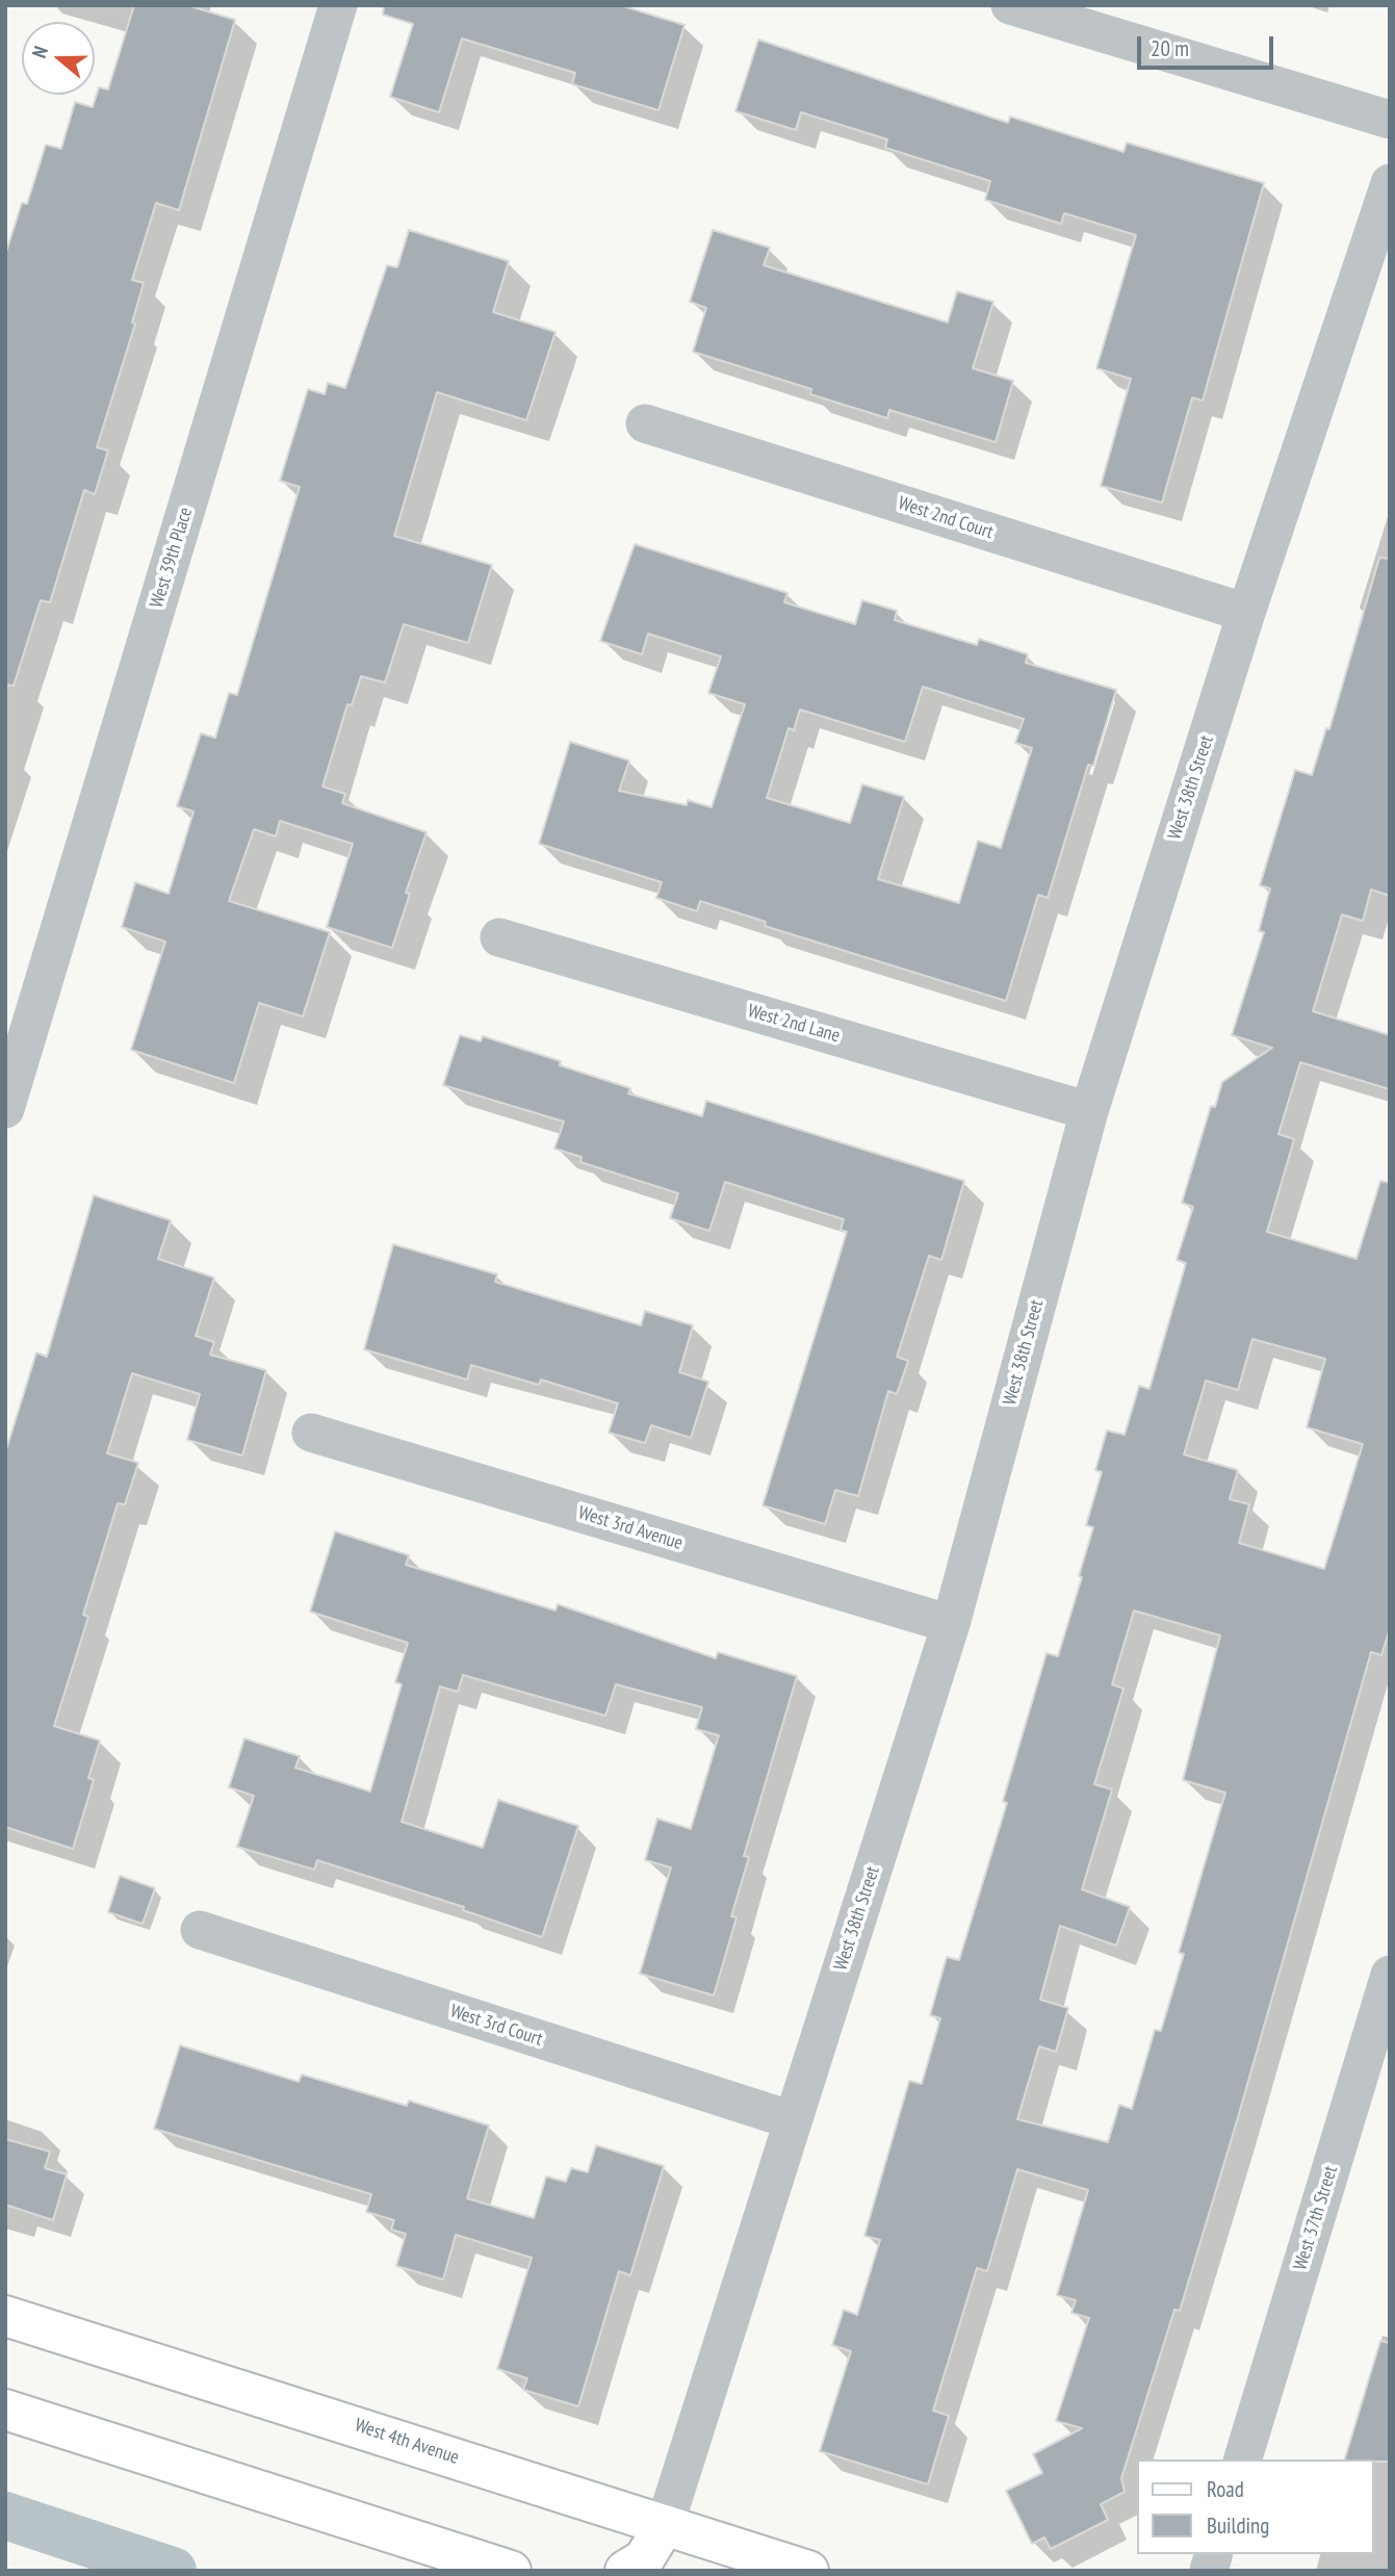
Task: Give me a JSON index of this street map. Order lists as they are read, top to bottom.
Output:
{
  "streets": {
    "main road": ["West 4th Avenue"],
    "street": [
      "West 2nd Court",
      "West 39th Place",
      "West 38th Street",
      "West 2nd Lane",
      "West 3rd Avenue",
      "West 3rd Court",
      "West 37th Street"
    ]
  },
  "crossings": [
    ["West 2nd Court", "West 38th Street"],
    ["West 38th Street", "West 2nd Lane"],
    ["West 38th Street", "West 3rd Avenue"],
    ["West 38th Street", "West 3rd Court"],
    ["West 38th Street", "West 4th Avenue"]
  ],
  "legend": ["Road", "Building"],
  "scale_bar": "20 m",
  "north": "left"
}
